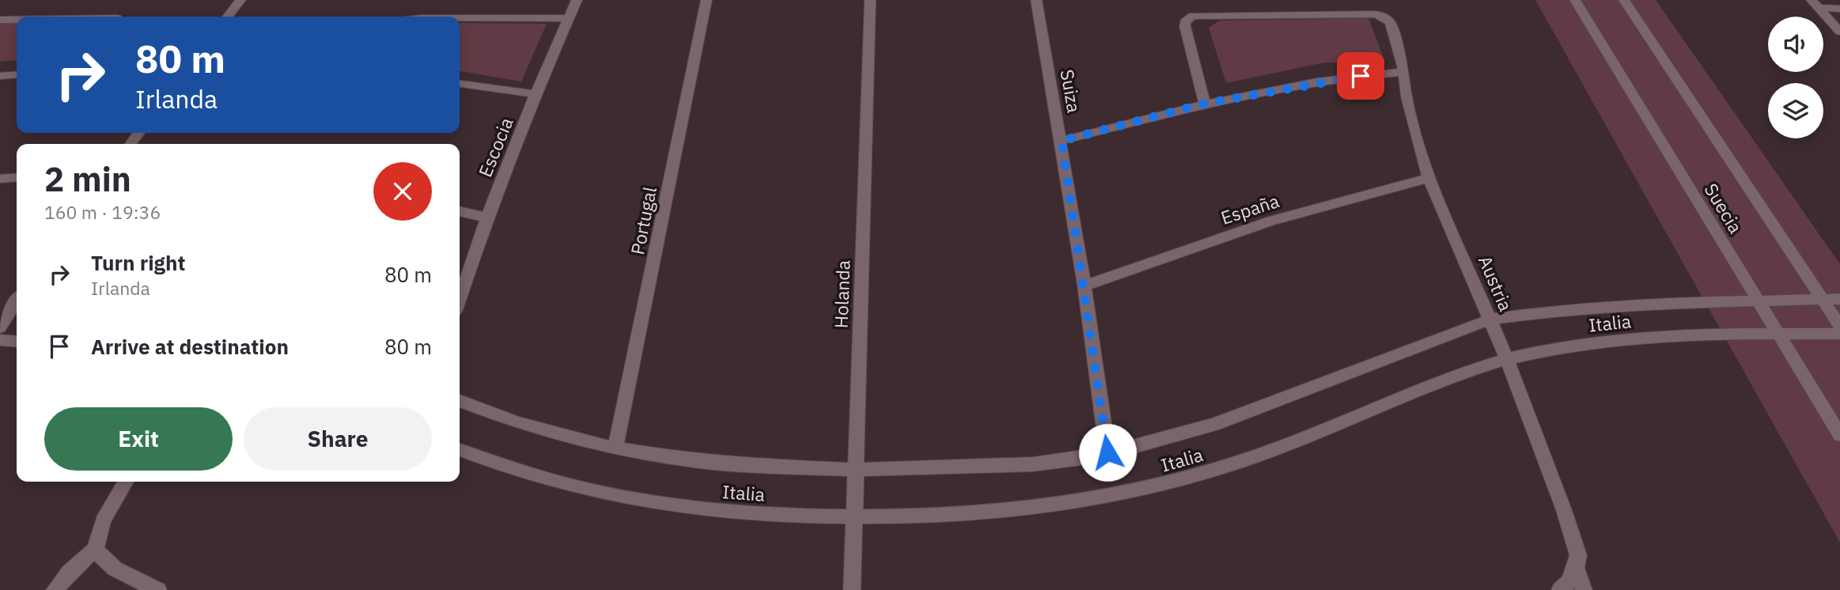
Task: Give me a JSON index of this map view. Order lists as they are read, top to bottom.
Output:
{
  "streets": {
    "street": [
      "Suiza",
      "Escocia",
      "Suecia",
      "España",
      "Portugal",
      "Austria",
      "Holanda",
      "Italia"
    ]
  },
  "crossings": [
    ["Suiza", "España"],
    ["Suiza", "Italia"],
    ["Suecia", "Italia"],
    ["España", "Austria"],
    ["Portugal", "Italia"],
    ["Austria", "Italia"],
    ["Holanda", "Italia"]
  ],
  "page": {
    "turn": ["80 m", "Irlanda"],
    "heading": ["2 min", "160 m · 19:36"],
    "list": [
      {
        "name": "Turn right",
        "note": "Irlanda",
        "value": "80 m"
      },
      {
        "name": "Arrive at destination",
        "value": "80 m"
      }
    ],
    "buttons": ["Exit", "Share"]
  }
}
